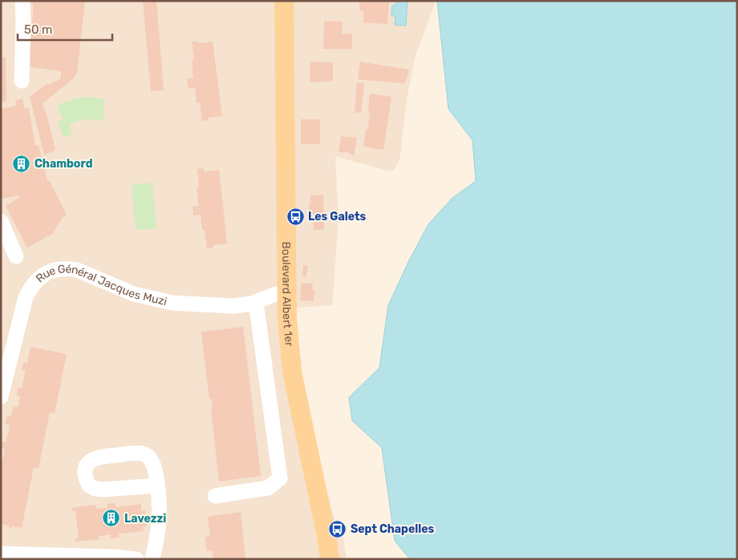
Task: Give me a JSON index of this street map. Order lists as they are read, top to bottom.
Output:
{
  "streets": {
    "main road": ["Boulevard Albert 1er"],
    "street": ["Rue Général Jacques Muzi"]
  },
  "crossings": [
    ["Rue Général Jacques Muzi", "Boulevard Albert 1er"]
  ],
  "places": {
    "building": ["Chambord", "Lavezzi"],
    "bus stop": ["Les Galets", "Sept Chapelles"]
  },
  "scale_bar": "50 m"
}
